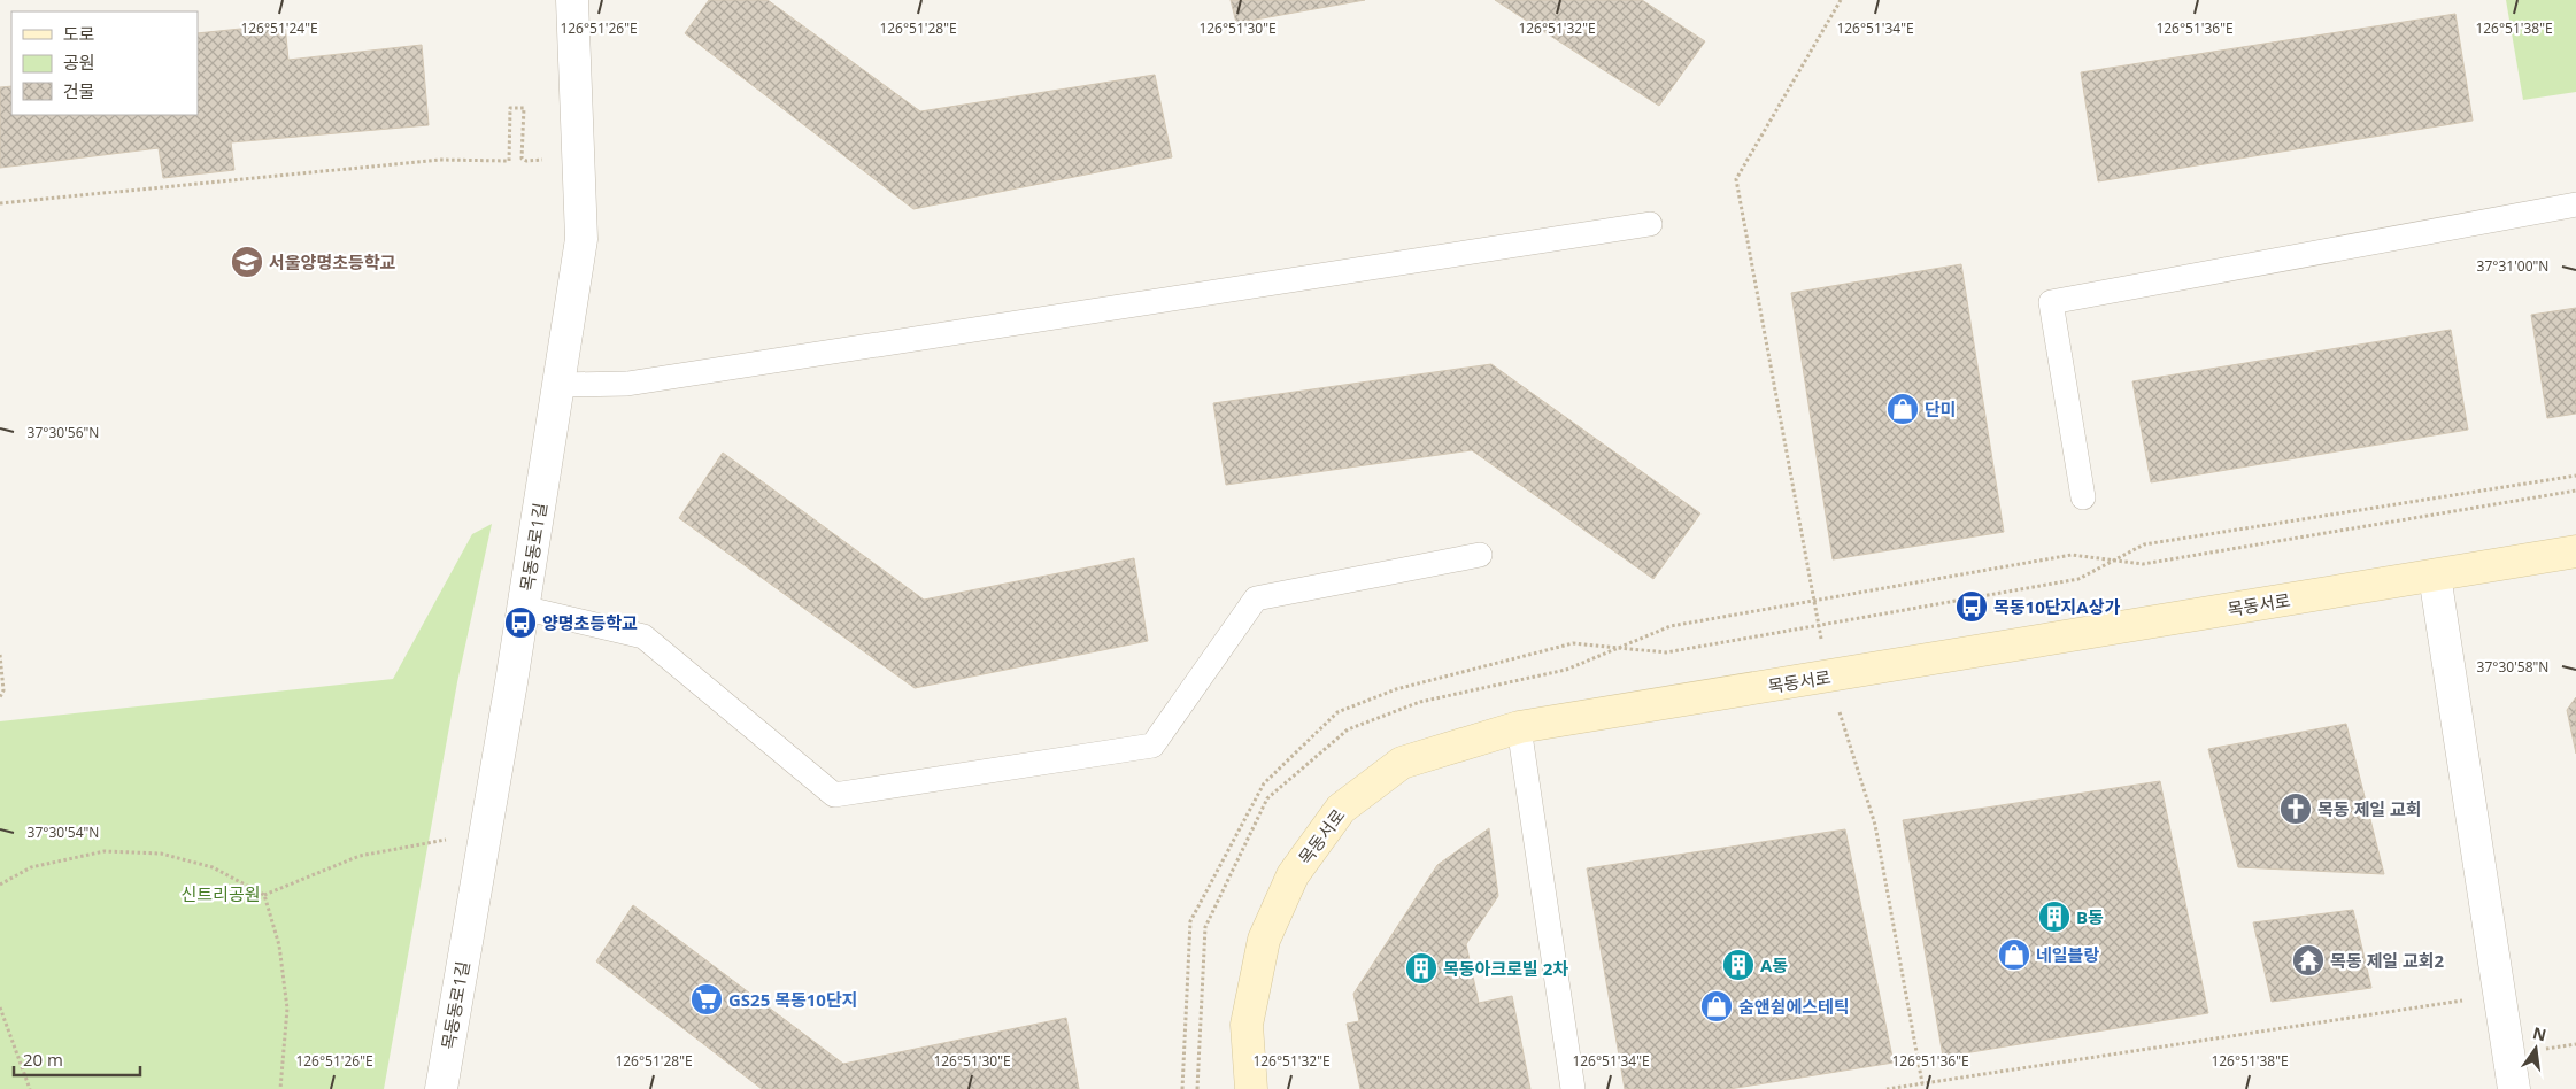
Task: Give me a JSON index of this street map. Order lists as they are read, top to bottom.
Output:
{
  "streets": {
    "main road": ["목동서로"],
    "street": ["목동동로1길"]
  },
  "parks": ["신트리공원"],
  "places": {
    "school or university": ["서울양명초등학교"],
    "shop": ["단미", "네일블랑", "숨앤쉼에스테틱"],
    "bus stop": ["목동10단지A상가", "양명초등학교"],
    "church": ["목동 제일 교회"],
    "building": ["B동", "A동", "목동아크로빌 2차"],
    "temple": ["목동 제일 교회2"],
    "supermarket": ["GS25 목동10단지"]
  },
  "legend": ["도로", "공원", "건물"],
  "scale_bar": "20 m",
  "north": "top",
  "coordinates": [
    "126°51'24\"E",
    "126°51'26\"E",
    "126°51'28\"E",
    "126°51'30\"E",
    "126°51'32\"E",
    "126°51'34\"E",
    "126°51'36\"E",
    "126°51'38\"E",
    "37°31'00\"N",
    "37°30'56\"N",
    "37°30'58\"N",
    "37°30'54\"N"
  ]
}
